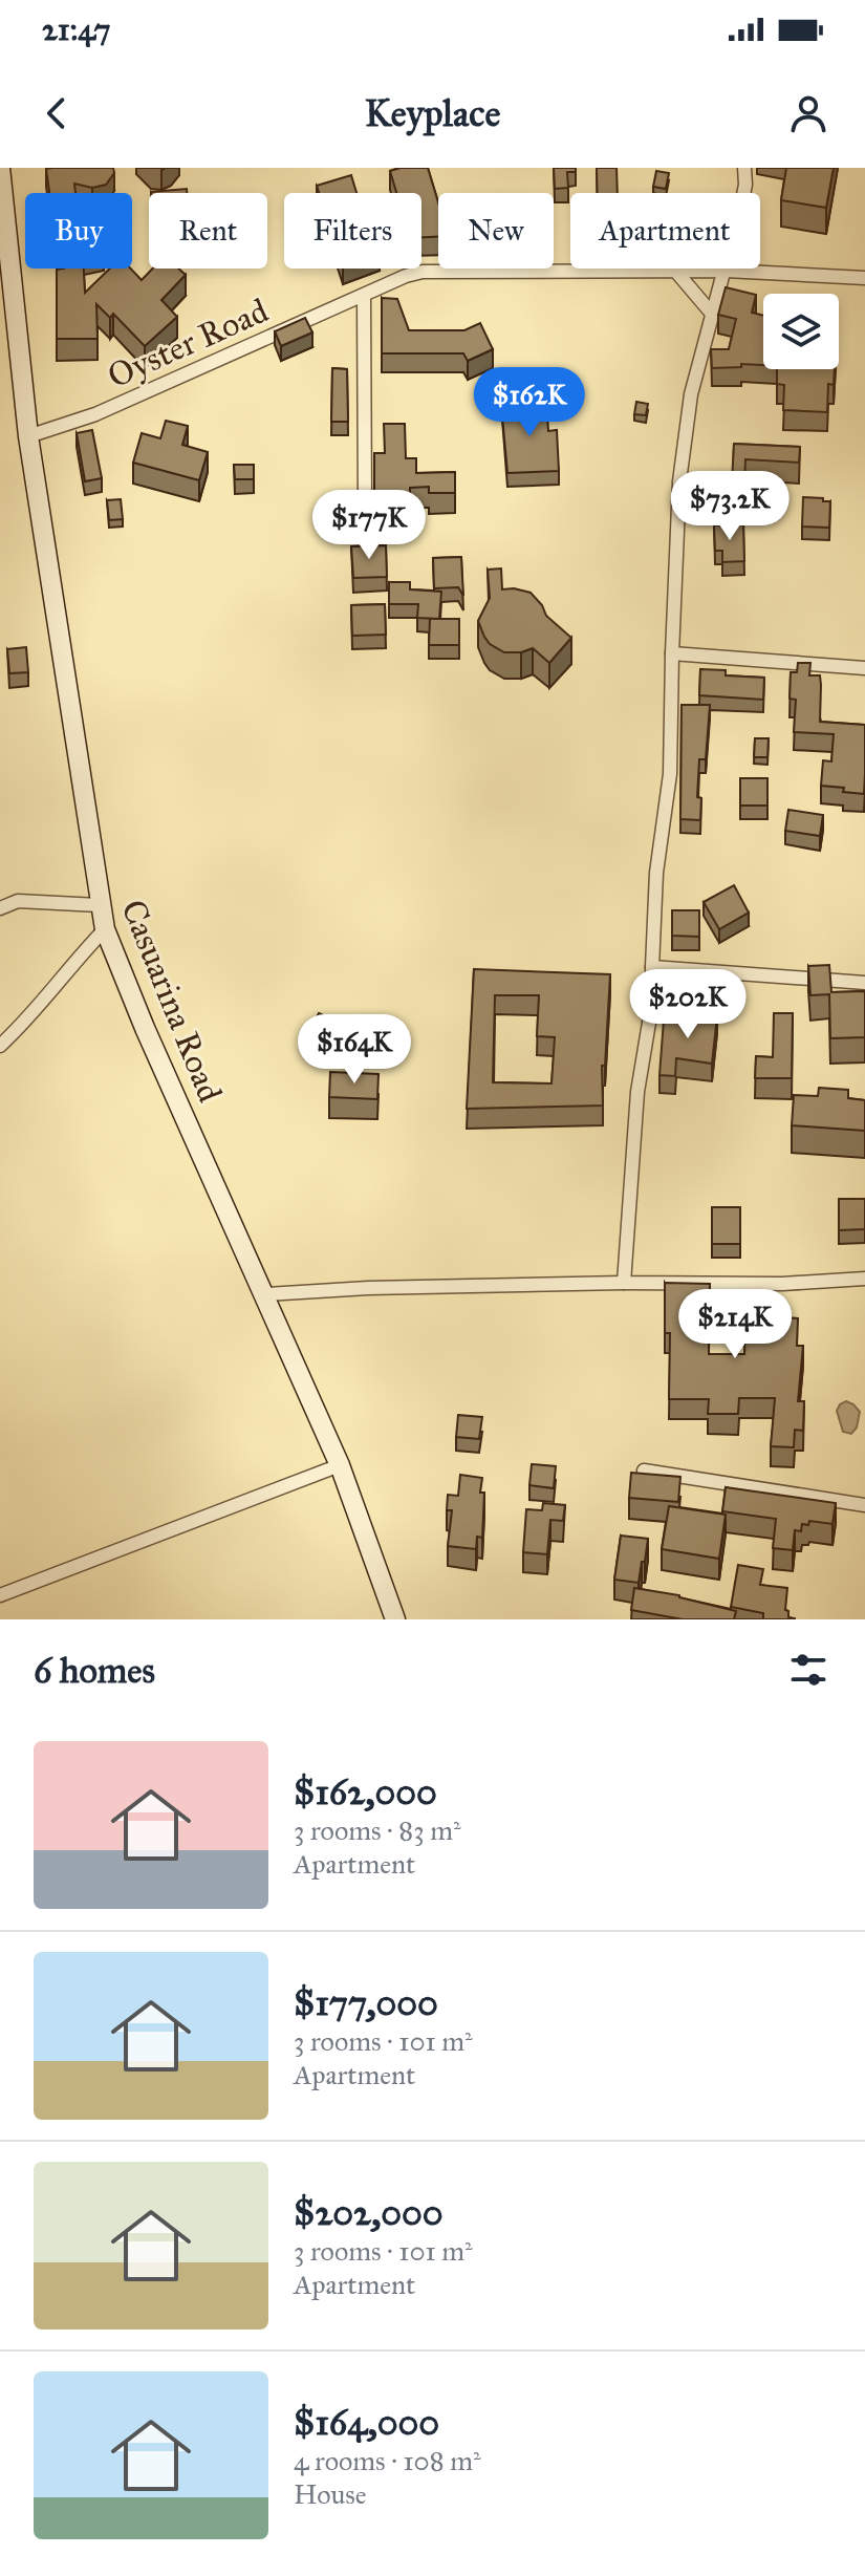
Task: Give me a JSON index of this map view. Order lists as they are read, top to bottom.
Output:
{
  "streets": {
    "street": ["Oyster Road", "Casuarina Road"]
  },
  "crossings": [
    ["Oyster Road", "Casuarina Road"]
  ],
  "page": {
    "status": "21:47",
    "header": "Keyplace",
    "chip": [
      "Buy",
      "Rent",
      "Filters",
      "New",
      "Apartment"
    ],
    "price": [
      "$162K",
      "$73.2K",
      "$177K",
      "$202K",
      "$164K",
      "$214K"
    ],
    "heading": "6 homes",
    "list": [
      {
        "name": "$162,000",
        "note": "3 rooms · 83 m² · Apartment"
      },
      {
        "name": "$177,000",
        "note": "3 rooms · 101 m² · Apartment"
      },
      {
        "name": "$202,000",
        "note": "3 rooms · 101 m² · Apartment"
      },
      {
        "name": "$164,000",
        "note": "4 rooms · 108 m² · House"
      }
    ]
  }
}
